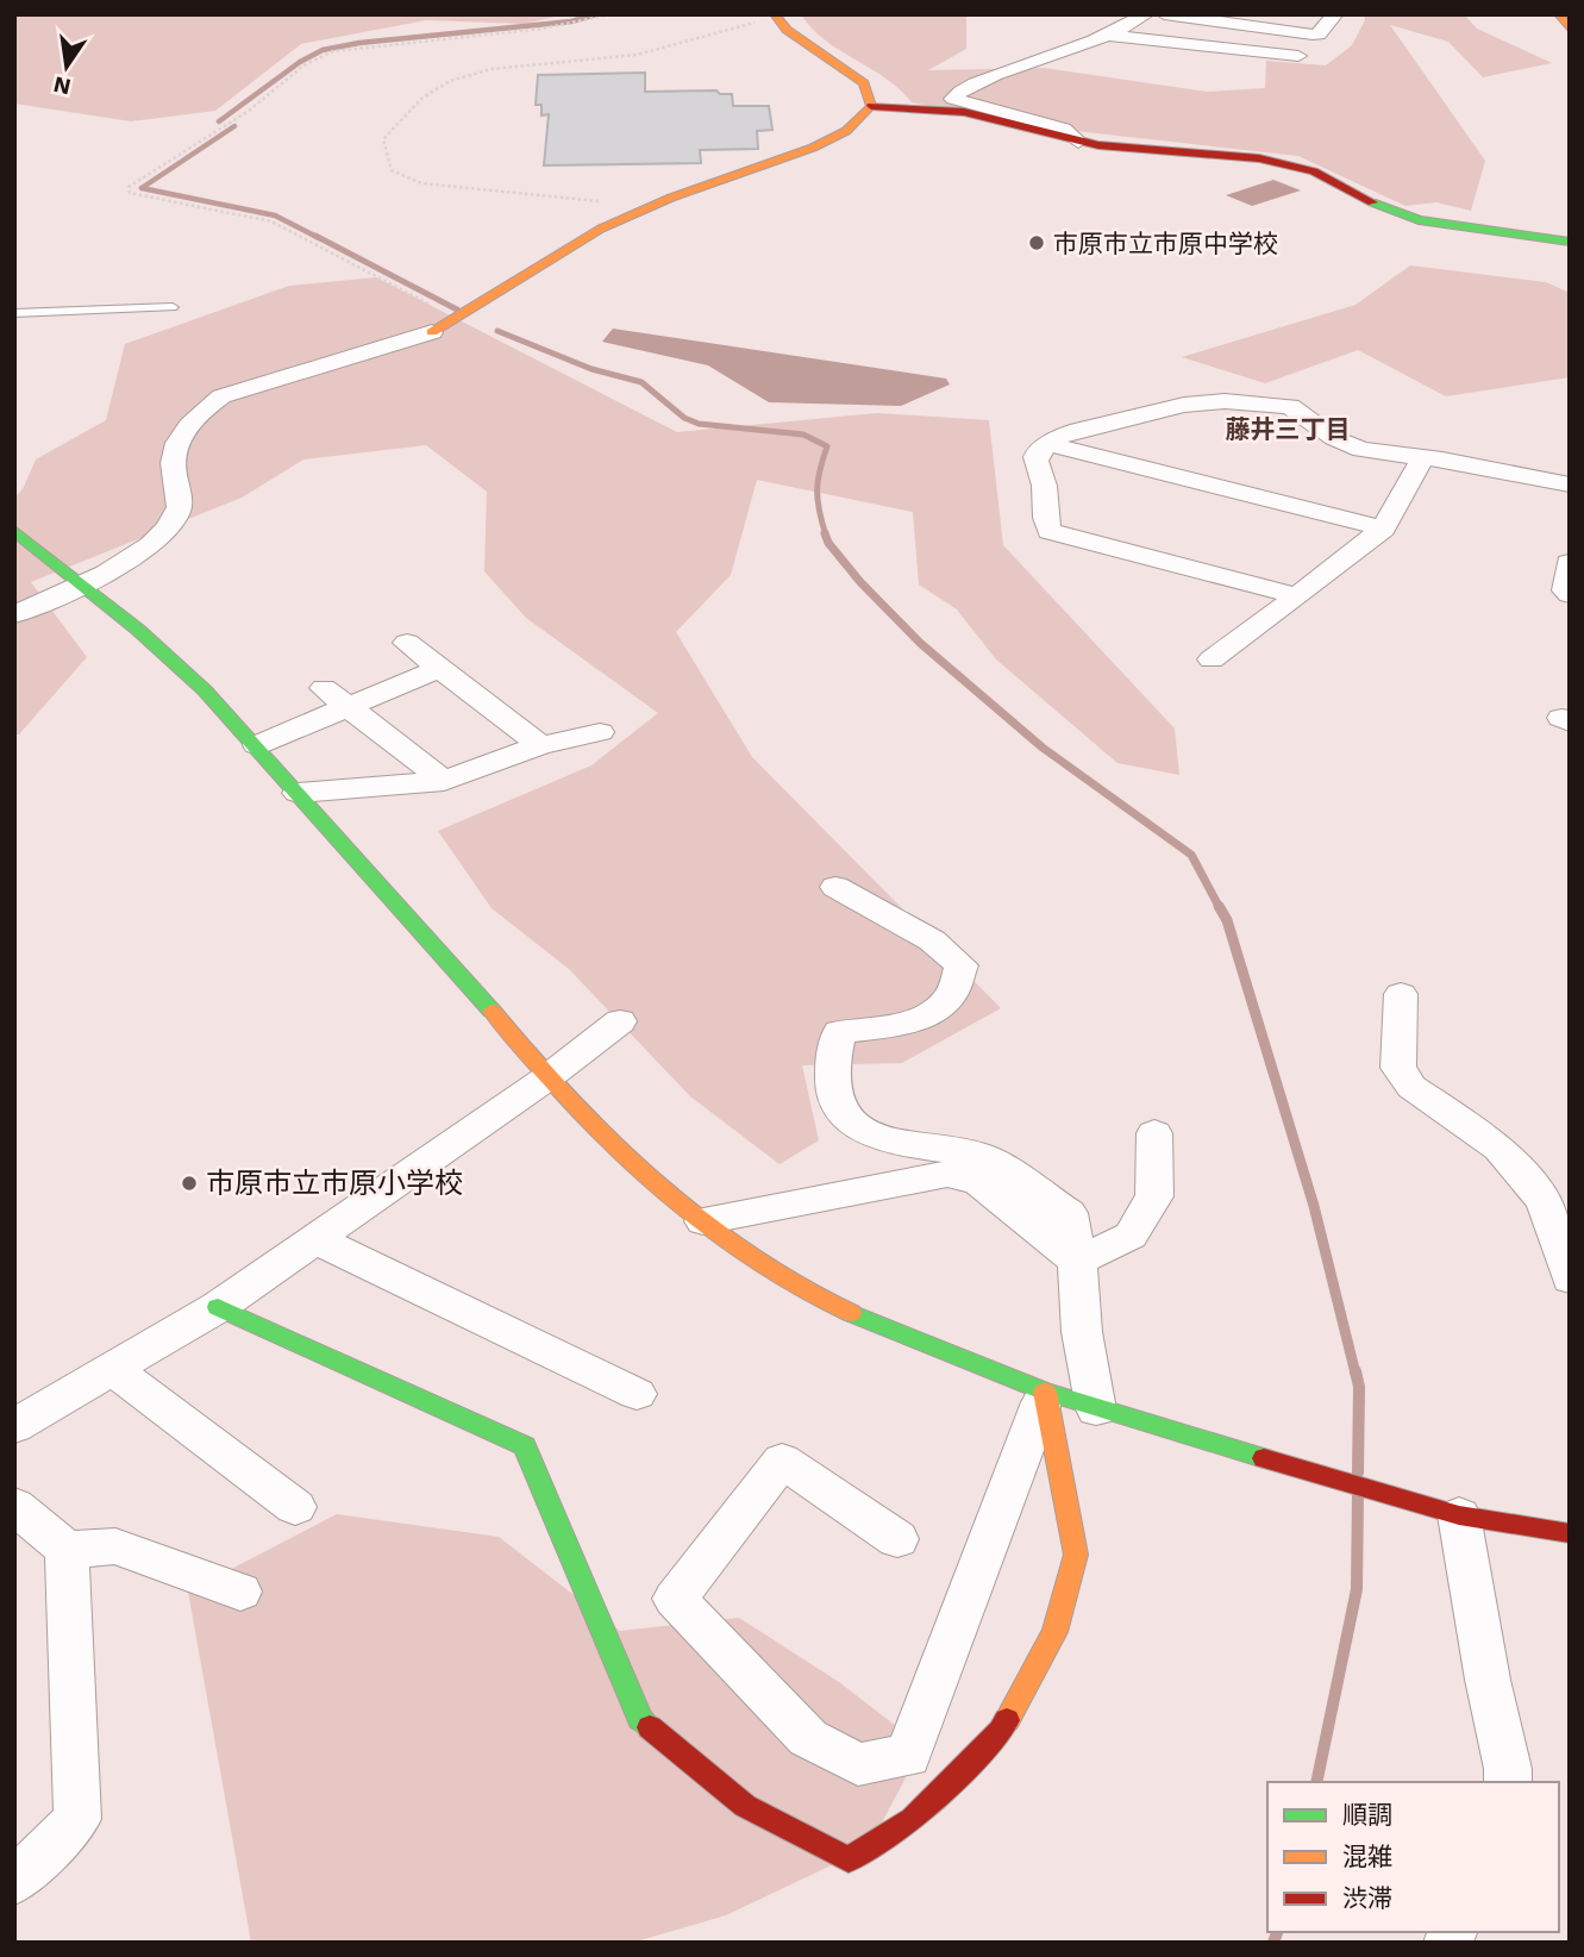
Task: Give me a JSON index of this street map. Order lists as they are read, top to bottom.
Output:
{
  "districts": ["藤井三丁目"],
  "places": ["市原市立市原中学校", "市原市立市原小学校"],
  "legend": ["順調", "混雑", "渋滞"],
  "north": "bottom"
}
